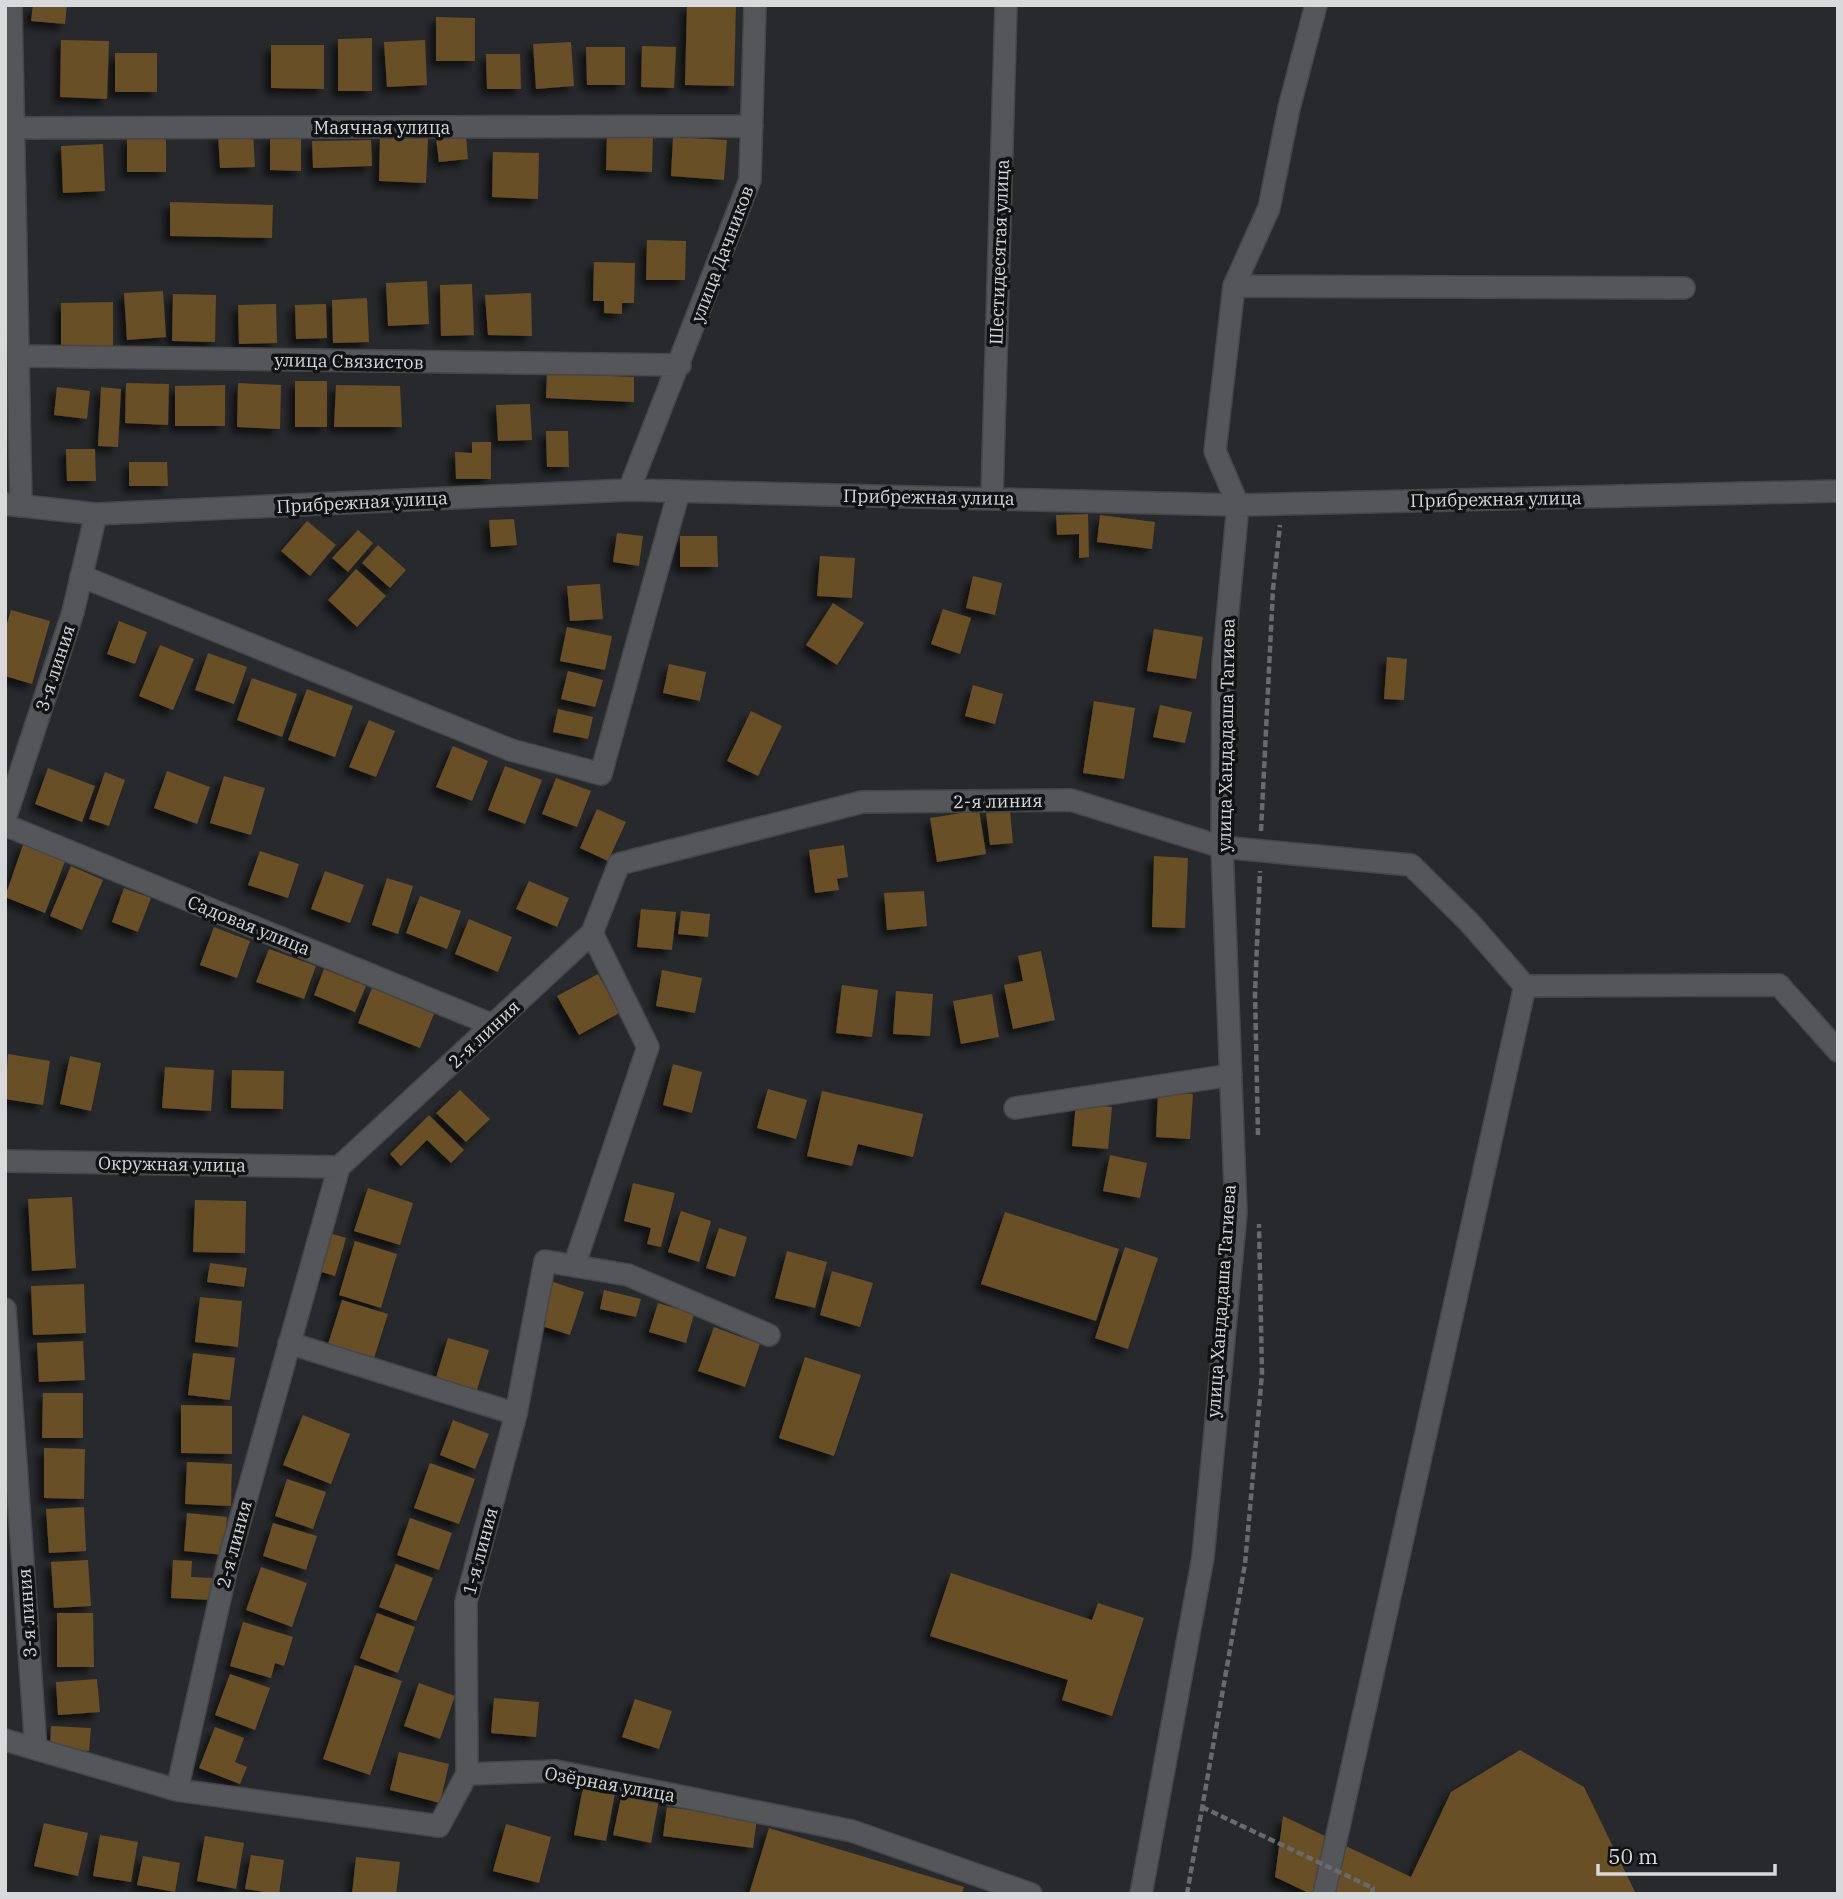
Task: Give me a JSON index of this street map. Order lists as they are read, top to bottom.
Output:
{
  "streets": {
    "street": [
      "Маячная улица",
      "Шестидесятая улица",
      "улица Дачников",
      "улица Связистов",
      "Прибрежная улица",
      "3-я линия",
      "улица Хандадаша Тагиева",
      "2-я линия",
      "Садовая улица",
      "Окружная улица",
      "1-я линия",
      "Озёрная улица"
    ]
  },
  "crossings": [
    ["Маячная улица", "улица Дачников"],
    ["Шестидесятая улица", "Прибрежная улица"],
    ["улица Дачников", "улица Связистов"],
    ["улица Дачников", "Прибрежная улица"],
    ["Прибрежная улица", "3-я линия"],
    ["Прибрежная улица", "улица Хандадаша Тагиева"],
    ["улица Хандадаша Тагиева", "2-я линия"],
    ["2-я линия", "Садовая улица"],
    ["2-я линия", "Окружная улица"],
    ["1-я линия", "Озёрная улица"]
  ],
  "scale_bar": "50 m"
}
